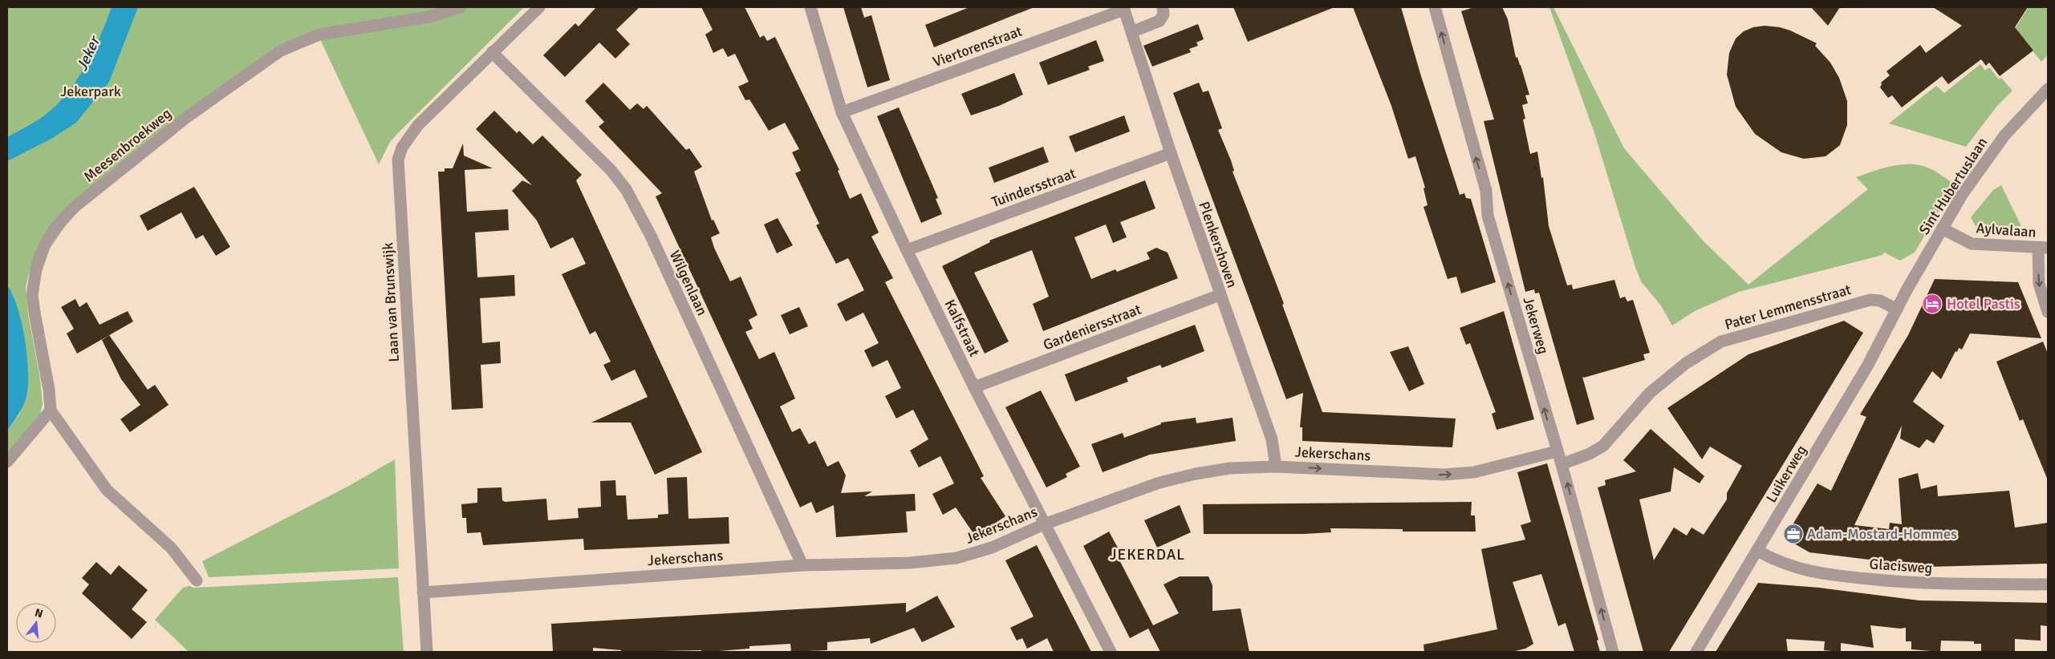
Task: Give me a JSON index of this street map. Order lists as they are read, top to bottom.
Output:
{
  "streets": {
    "street": [
      "Viertorenstraat",
      "Meesenbroekweg",
      "Sint Hubertuslaan",
      "Tuindersstraat",
      "Aylvalaan",
      "Plenkershoven",
      "Wilgenlaan",
      "Laan van Brunswijk",
      "Pater Lemmensstraat",
      "Jekerweg",
      "Gardeniersstraat",
      "Kalfstraat",
      "Jekerschans",
      "Luikerweg",
      "Glacisweg"
    ]
  },
  "crossings": [
    ["Viertorenstraat", "Plenkershoven"],
    ["Viertorenstraat", "Kalfstraat"],
    ["Sint Hubertuslaan", "Aylvalaan"],
    ["Sint Hubertuslaan", "Pater Lemmensstraat"],
    ["Sint Hubertuslaan", "Luikerweg"],
    ["Tuindersstraat", "Plenkershoven"],
    ["Tuindersstraat", "Kalfstraat"],
    ["Plenkershoven", "Gardeniersstraat"],
    ["Plenkershoven", "Jekerschans"],
    ["Wilgenlaan", "Laan van Brunswijk"],
    ["Wilgenlaan", "Jekerschans"],
    ["Laan van Brunswijk", "Jekerschans"],
    ["Pater Lemmensstraat", "Jekerweg"],
    ["Pater Lemmensstraat", "Luikerweg"],
    ["Jekerweg", "Jekerschans"],
    ["Gardeniersstraat", "Kalfstraat"],
    ["Kalfstraat", "Jekerschans"],
    ["Luikerweg", "Glacisweg"]
  ],
  "one_way": ["Jekerweg"],
  "districts": ["JEKERDAL"],
  "water": ["Jeker"],
  "parks": ["Jekerpark"],
  "places": {
    "hotel": ["Hotel Pastis"],
    "office": ["Adam-Mostard-Hommes"]
  },
  "north": "top"
}
